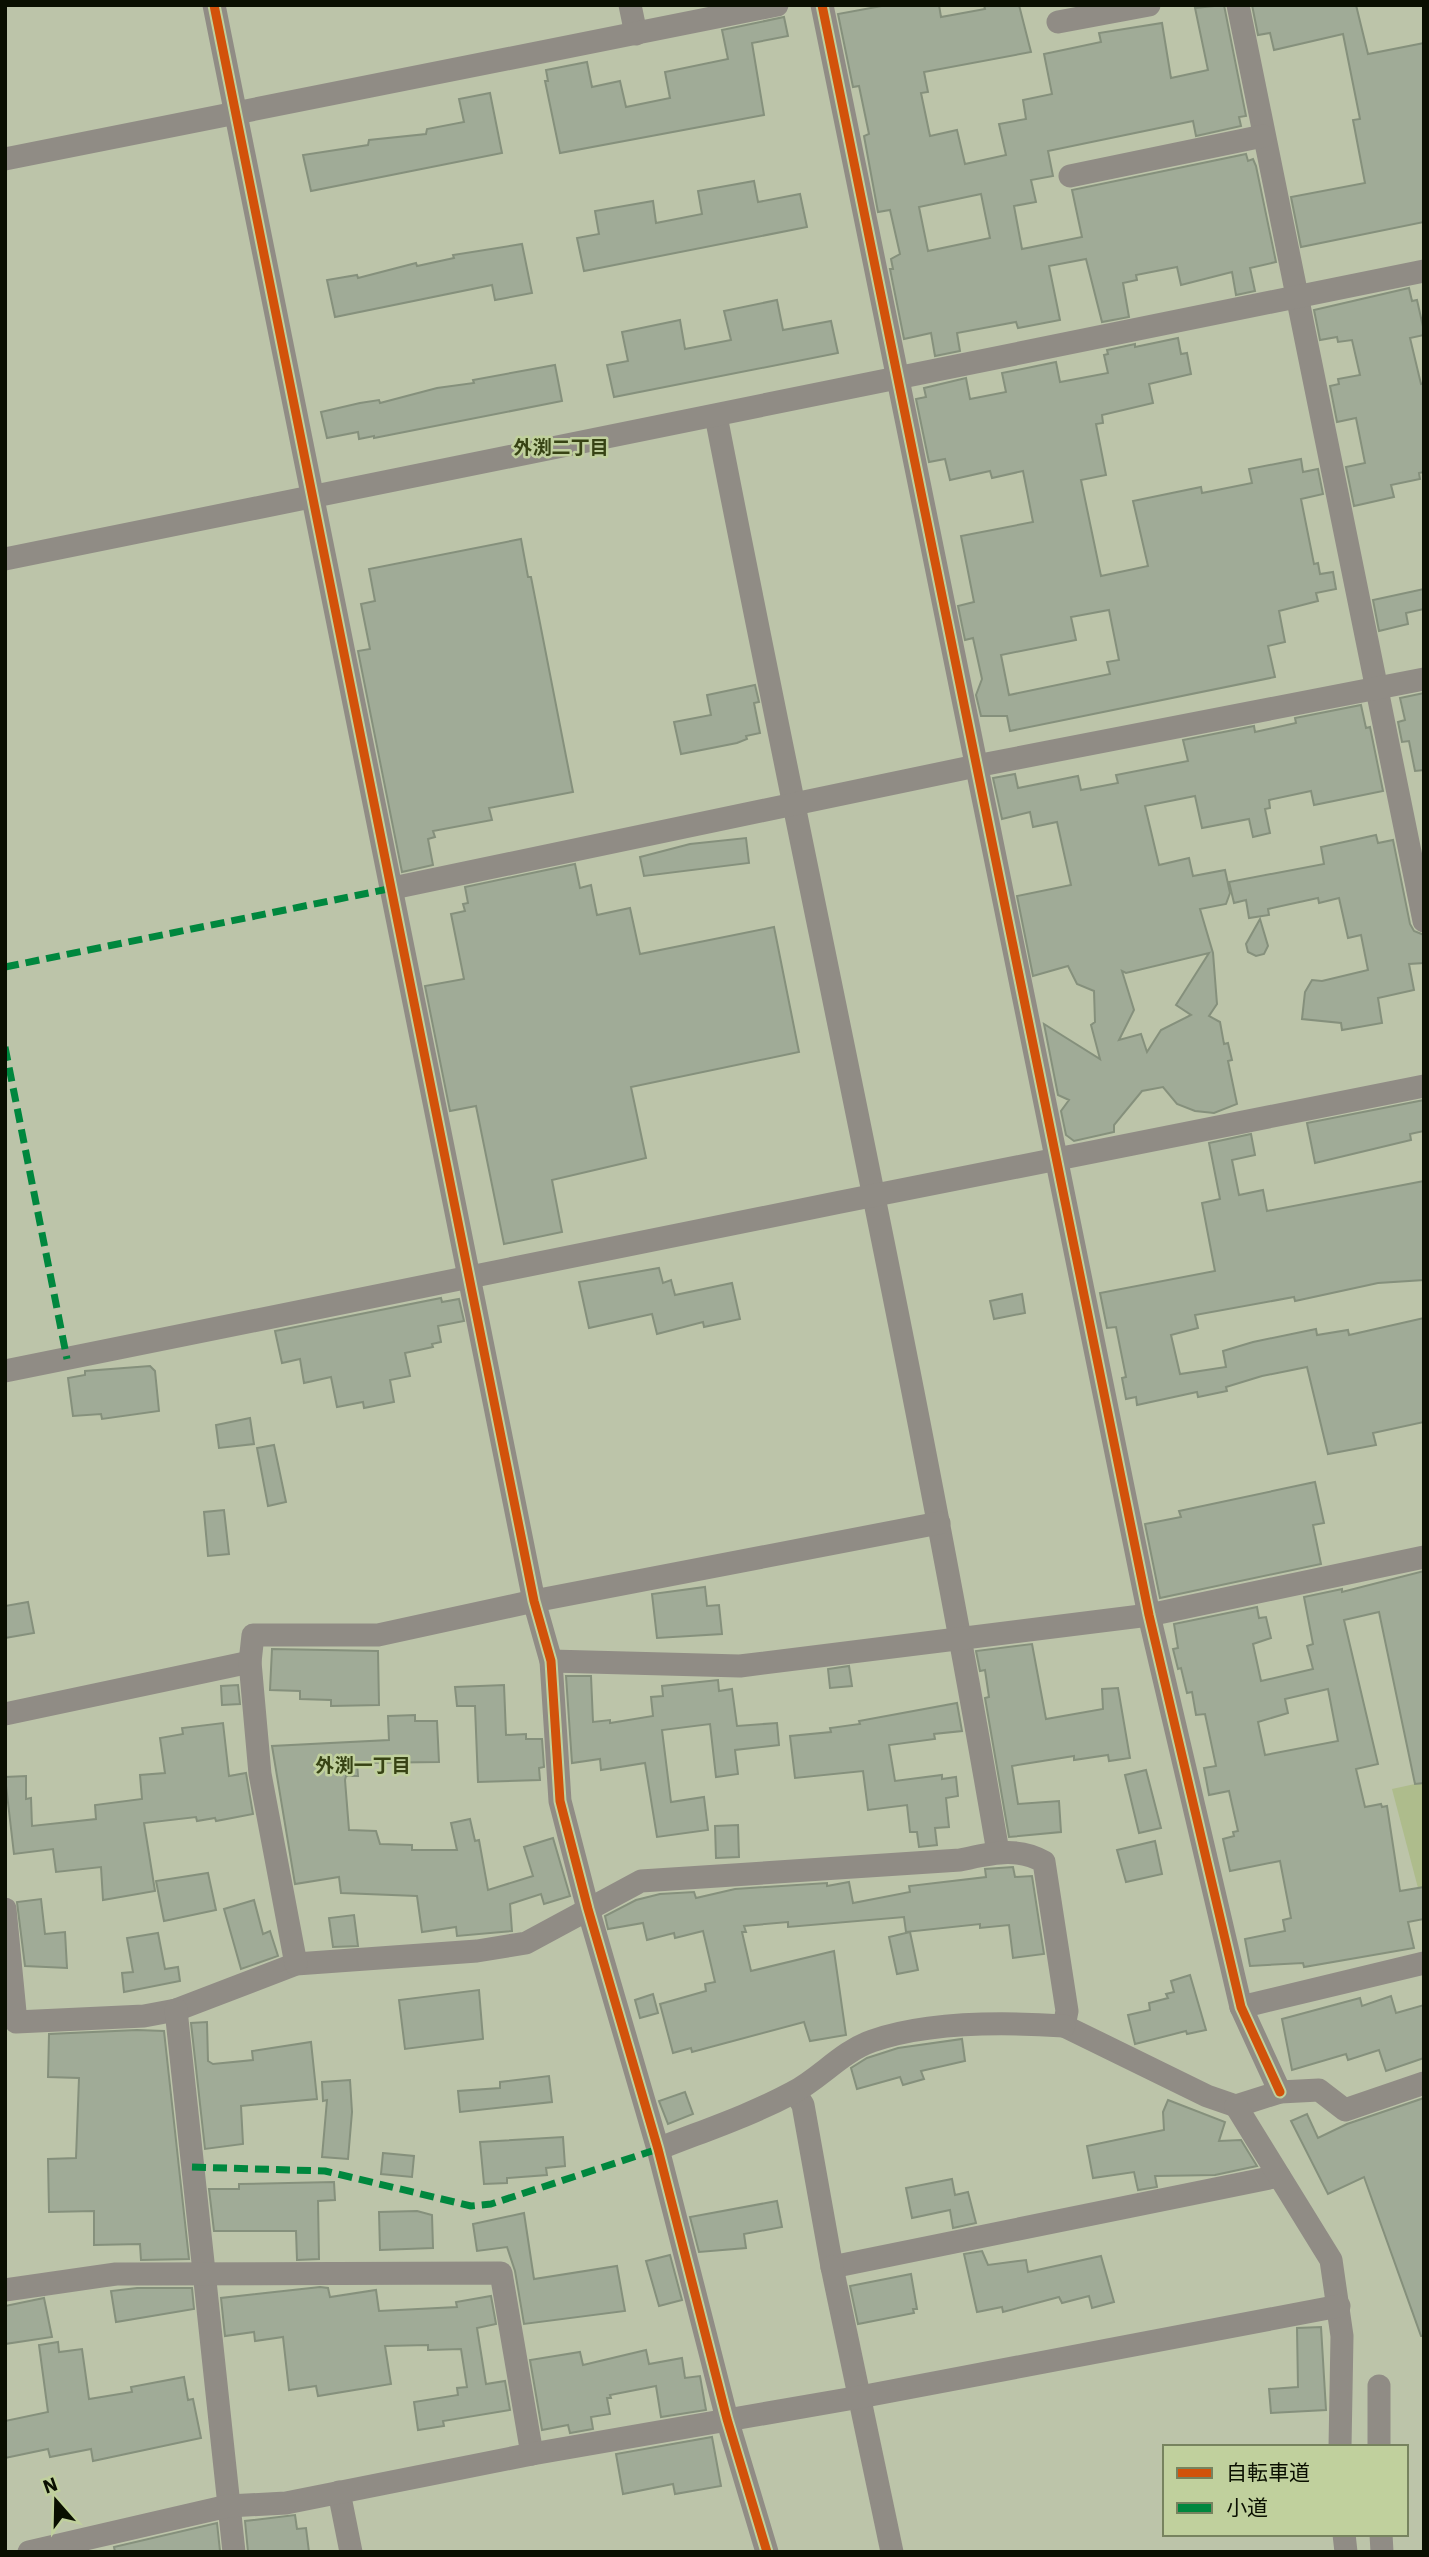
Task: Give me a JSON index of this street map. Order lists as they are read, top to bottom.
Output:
{
  "districts": ["外渕二丁目", "外渕一丁目"],
  "legend": ["自転車道", "小道"],
  "north": "top"
}
